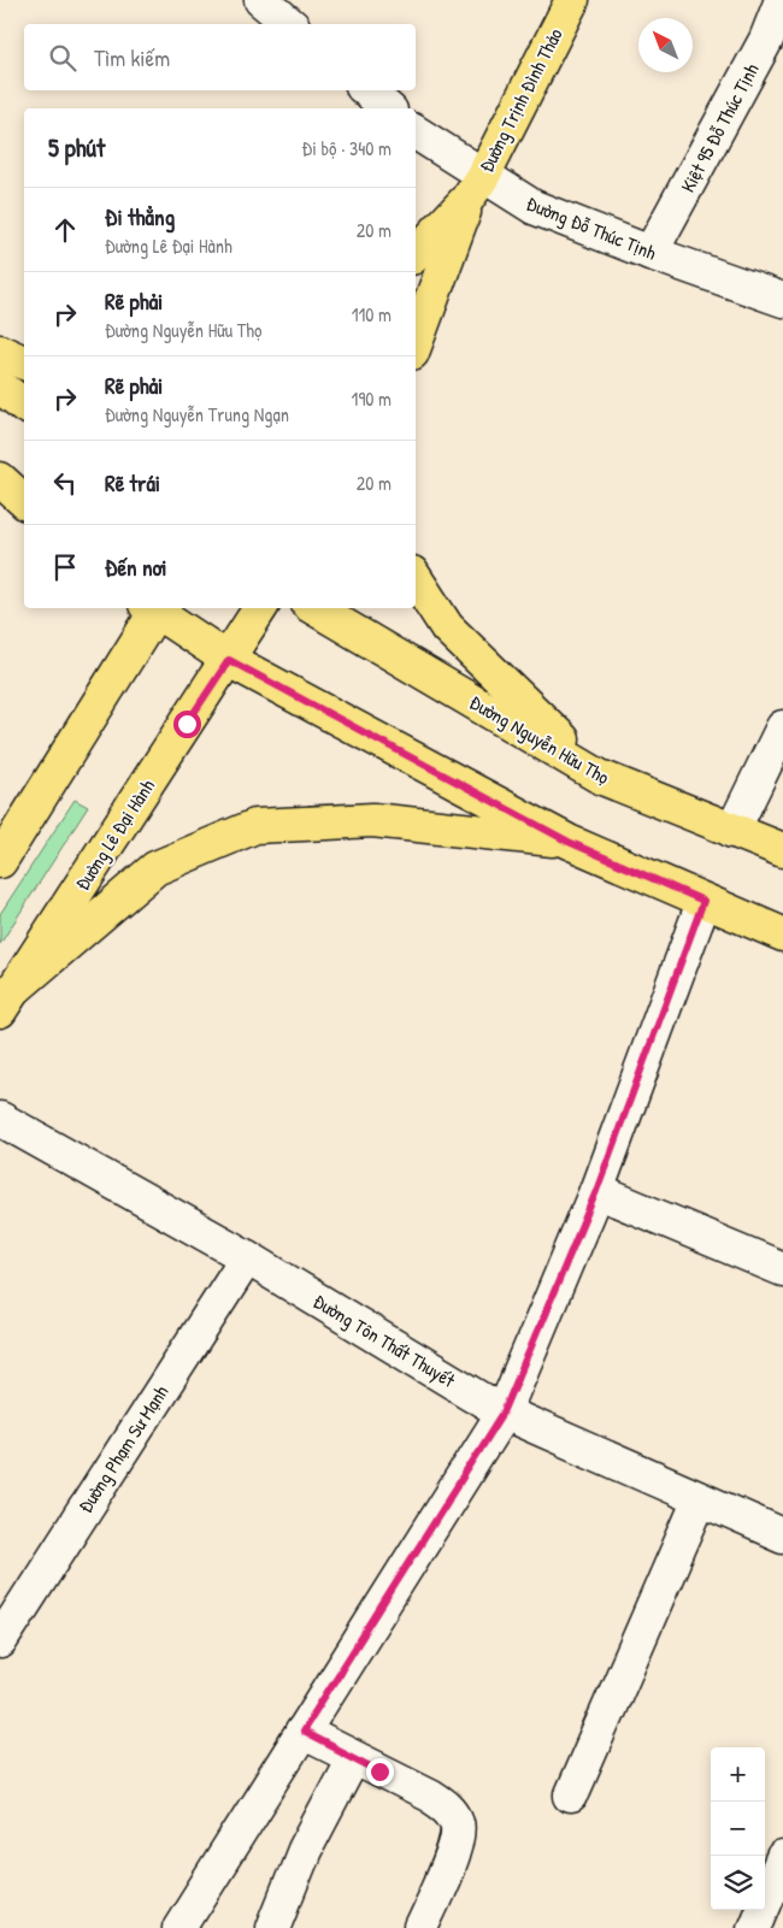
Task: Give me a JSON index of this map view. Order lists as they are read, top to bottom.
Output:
{
  "streets": {
    "main road": ["Đường Trịnh Đình Thảo", "Đường Nguyễn Hữu Thọ", "Đường Lê Đại Hành"],
    "street": [
      "Kiệt 95 Đỗ Thúc Tịnh",
      "Đường Đỗ Thúc Tịnh",
      "Đường Tôn Thất Thuyết",
      "Đường Phạm Sư Mạnh"
    ]
  },
  "crossings": [
    ["Đường Trịnh Đình Thảo", "Đường Đỗ Thúc Tịnh"],
    ["Kiệt 95 Đỗ Thúc Tịnh", "Đường Đỗ Thúc Tịnh"],
    ["Đường Tôn Thất Thuyết", "Đường Phạm Sư Mạnh"]
  ],
  "north": "top left",
  "page": {
    "search": "Tìm kiếm",
    "heading": ["5 phút", "Đi bộ · 340 m"],
    "list": [
      ["Đi thẳng", "Đường Lê Đại Hành", "20 m"],
      ["Rẽ phải", "Đường Nguyễn Hữu Thọ", "110 m"],
      ["Rẽ phải", "Đường Nguyễn Trung Ngạn", "190 m"],
      ["Rẽ trái", "20 m"],
      "Đến nơi"
    ],
    "map_buttons": ["+", "−"]
  }
}
